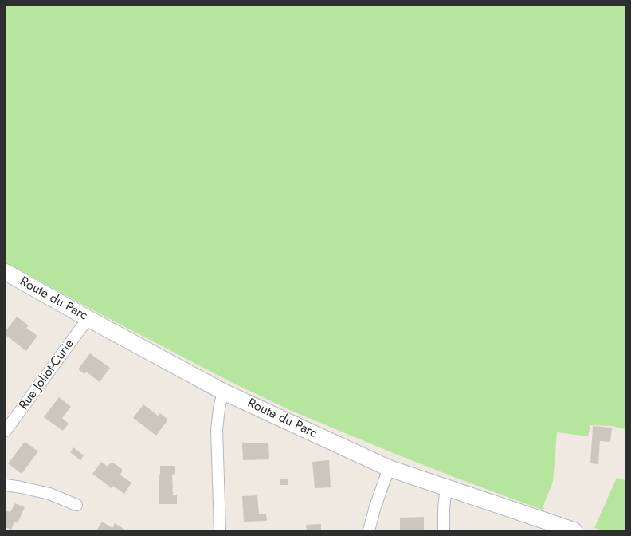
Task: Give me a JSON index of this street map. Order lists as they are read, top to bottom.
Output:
{
  "streets": {
    "street": ["Route du Parc", "Rue Joliot-Curie"]
  },
  "crossings": [
    ["Route du Parc", "Rue Joliot-Curie"]
  ]
}
